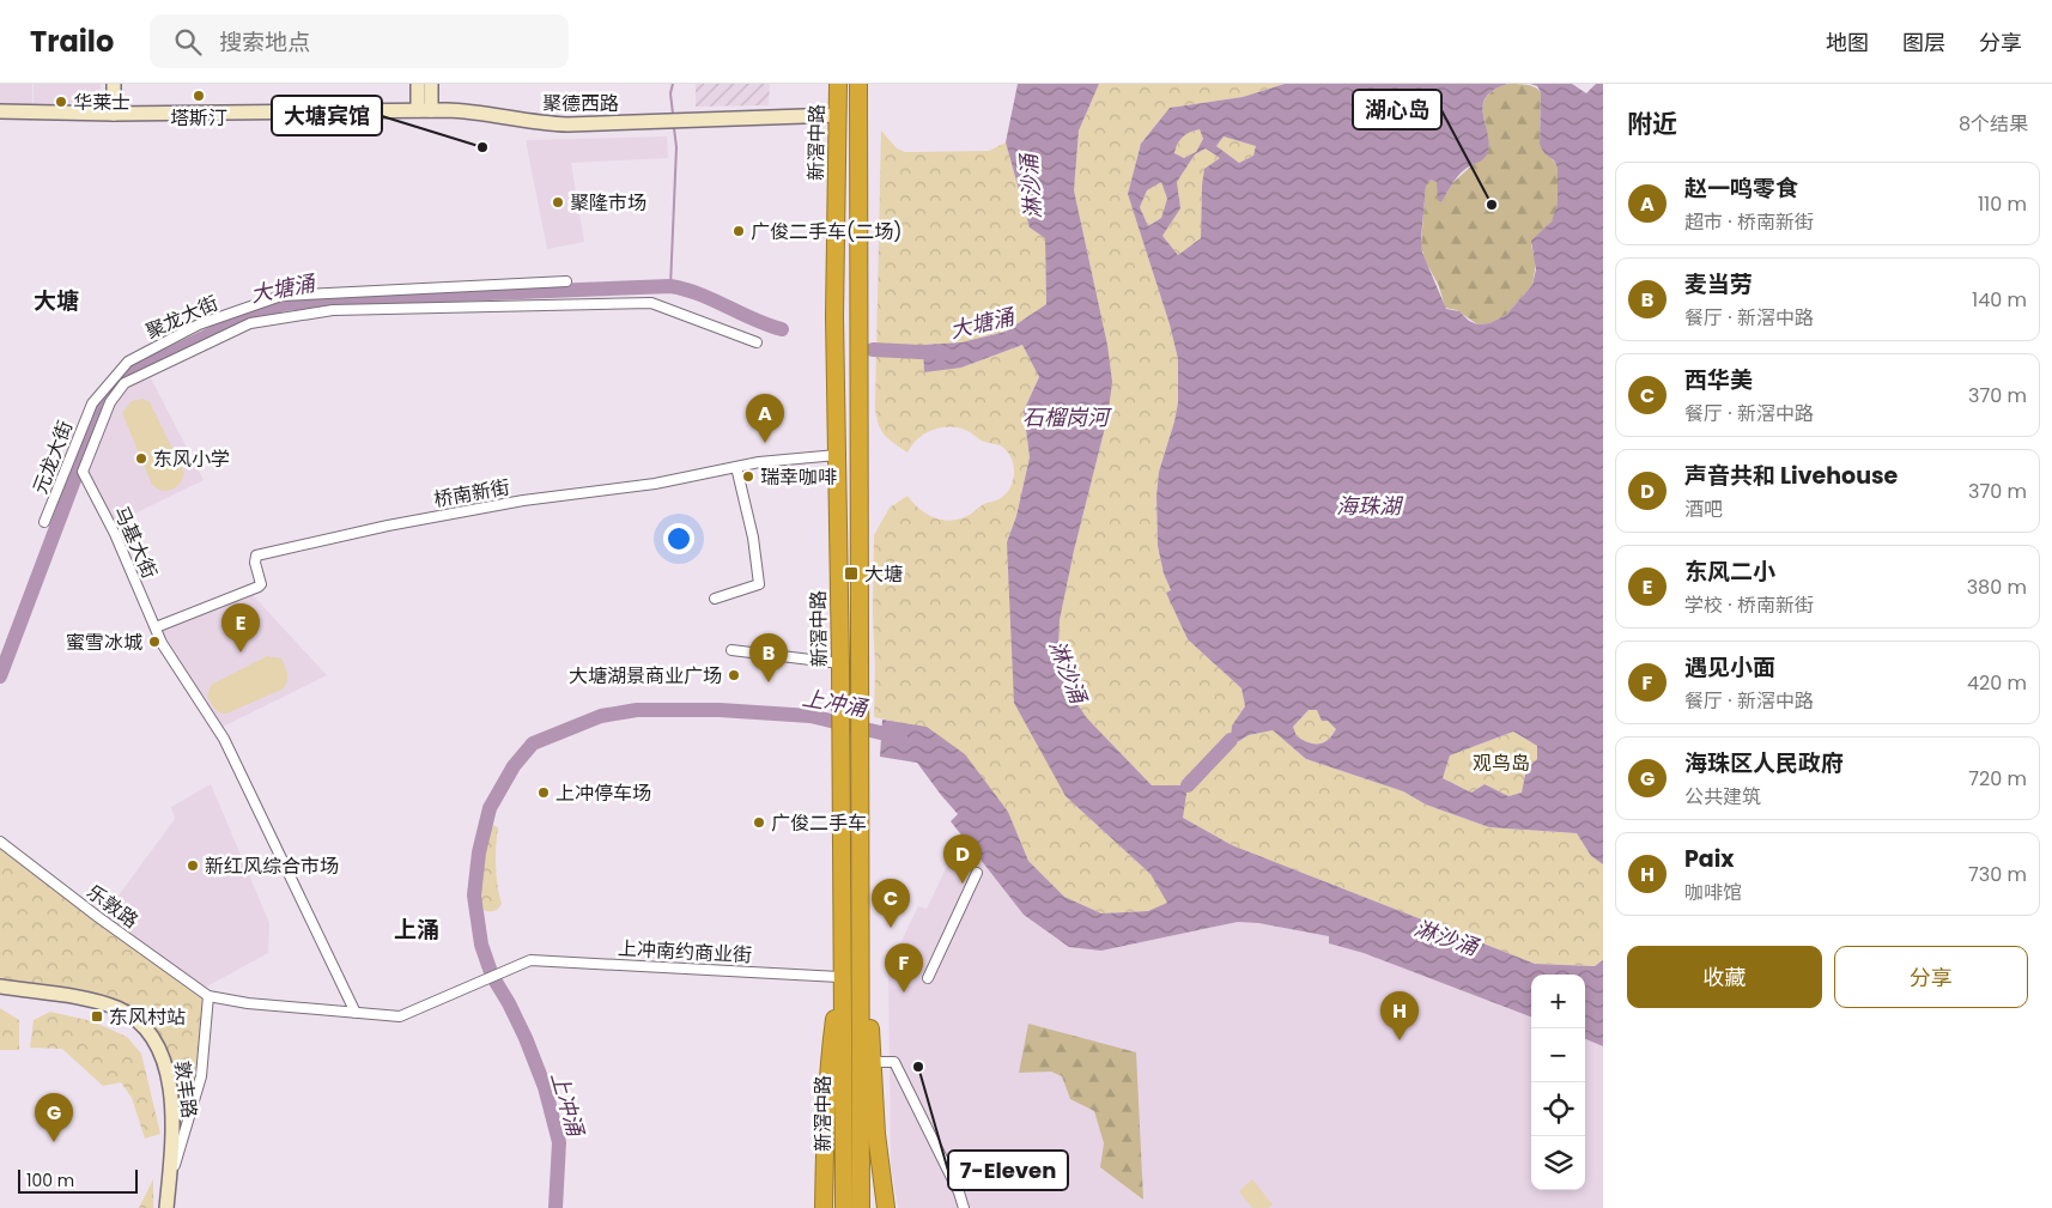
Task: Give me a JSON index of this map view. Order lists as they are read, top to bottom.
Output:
{
  "streets": {
    "highway": ["新滘中路"],
    "street": [
      "聚德西路",
      "聚龙大街",
      "元龙大街",
      "桥南新街",
      "马基大街",
      "乐敦路",
      "上冲南约商业街",
      "敦丰路"
    ]
  },
  "crossings": [
    ["聚德西路", "新滘中路"],
    ["新滘中路", "桥南新街"],
    ["聚龙大街", "元龙大街"],
    ["桥南新街", "马基大街"],
    ["马基大街", "上冲南约商业街"]
  ],
  "districts": ["大塘", "上涌"],
  "water": [
    "淋沙涌",
    "大塘涌",
    "石榴岗河",
    "海珠湖",
    "上冲涌"
  ],
  "parks": ["观鸟岛"],
  "places": {
    "other": [
      "塔斯汀",
      "华莱士",
      "大塘宾馆",
      "聚隆市场",
      "湖心岛",
      "广俊二手车(二场)",
      "东风小学",
      "瑞幸咖啡",
      "蜜雪冰城",
      "大塘湖景商业广场",
      "上冲停车场",
      "广俊二手车",
      "新红风综合市场",
      "7-Eleven"
    ],
    "transit": ["大塘", "东风村站"]
  },
  "scale_bar": "100 m",
  "page": {
    "header": "Trailo",
    "search": "搜索地点",
    "nav": ["地图", "图层", "分享"],
    "heading": ["附近", "8个结果"],
    "list": [
      {
        "mark": "A",
        "name": "赵一鸣零食",
        "note": "超市 · 桥南新街",
        "value": "110 m"
      },
      {
        "mark": "B",
        "name": "麦当劳",
        "note": "餐厅 · 新滘中路",
        "value": "140 m"
      },
      {
        "mark": "C",
        "name": "西华美",
        "note": "餐厅 · 新滘中路",
        "value": "370 m"
      },
      {
        "mark": "D",
        "name": "声音共和 Livehouse",
        "note": "酒吧",
        "value": "370 m"
      },
      {
        "mark": "E",
        "name": "东风二小",
        "note": "学校 · 桥南新街",
        "value": "380 m"
      },
      {
        "mark": "F",
        "name": "遇见小面",
        "note": "餐厅 · 新滘中路",
        "value": "420 m"
      },
      {
        "mark": "G",
        "name": "海珠区人民政府",
        "note": "公共建筑",
        "value": "720 m"
      },
      {
        "mark": "H",
        "name": "Paix",
        "note": "咖啡馆",
        "value": "730 m"
      }
    ],
    "pins": [
      "A",
      "E",
      "B",
      "D",
      "C",
      "F",
      "H",
      "G"
    ],
    "buttons": ["收藏", "分享"],
    "map_buttons": ["+", "−"],
    "scale": "100 m"
  }
}
